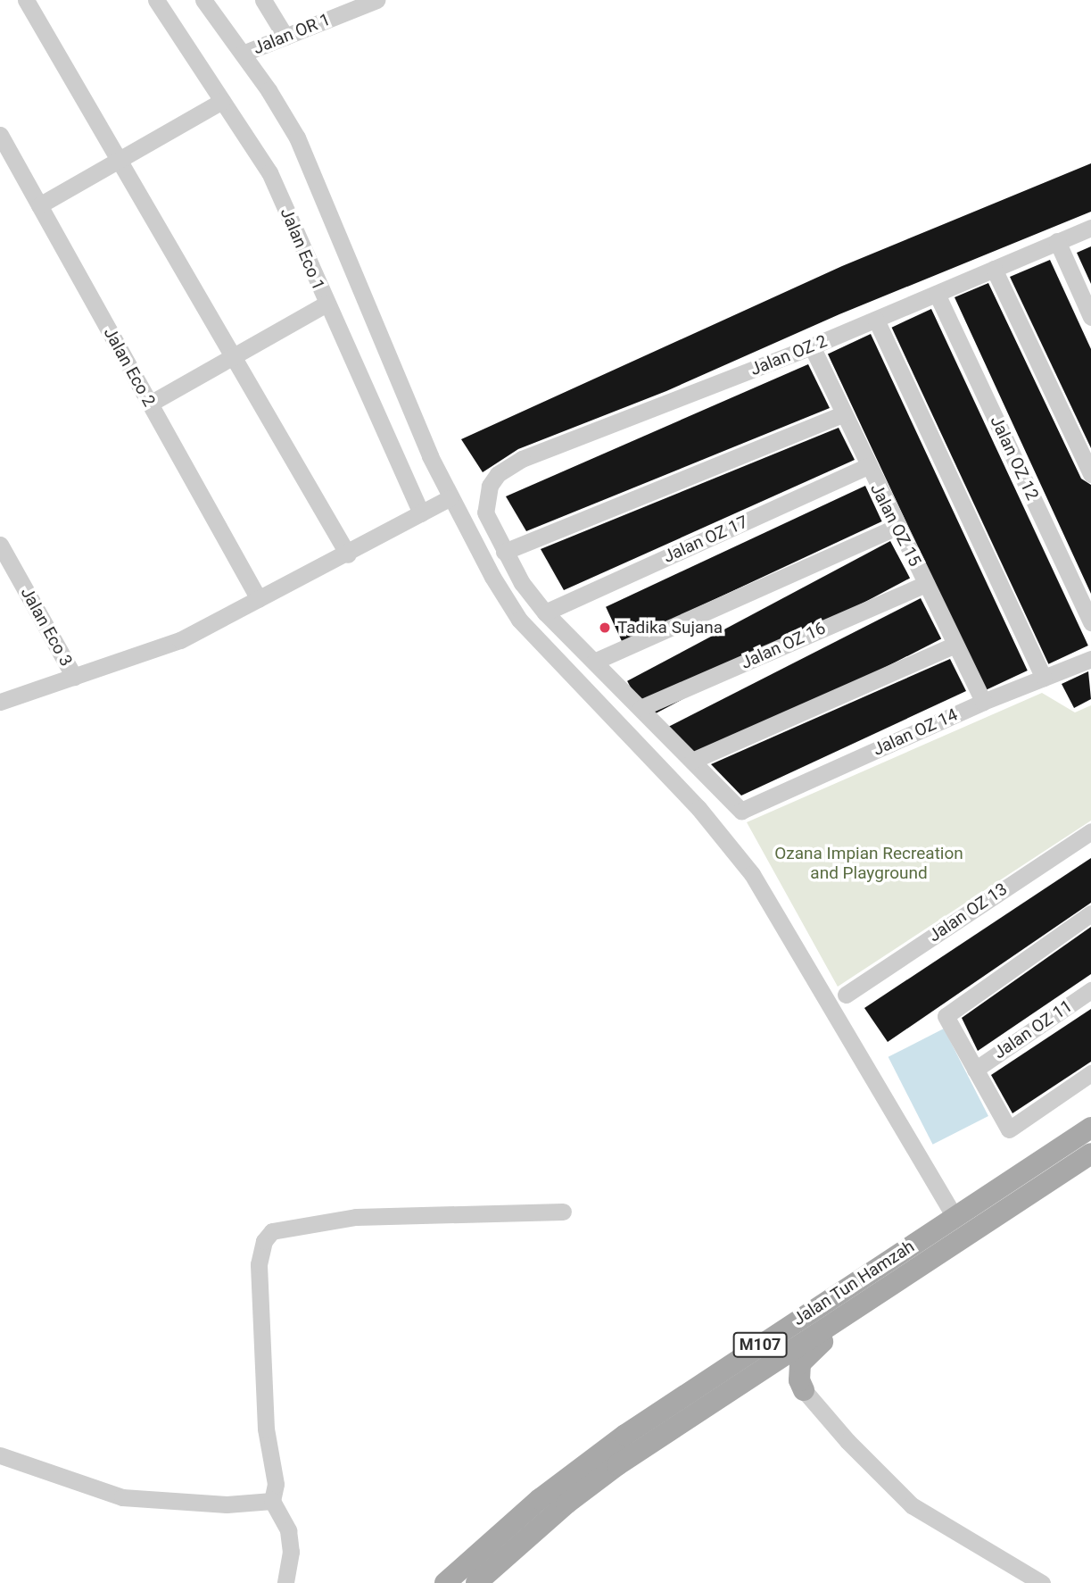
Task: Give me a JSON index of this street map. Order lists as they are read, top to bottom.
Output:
{
  "streets": {
    "main road": ["Jalan Tun Hamzah", "M107"],
    "street": [
      "Jalan OR 1",
      "Jalan Eco 1",
      "Jalan OZ 2",
      "Jalan Eco 2",
      "Jalan OZ 12",
      "Jalan OZ 15",
      "Jalan OZ 17",
      "Jalan Eco 3",
      "Jalan OZ 16",
      "Jalan OZ 14",
      "Jalan OZ 13",
      "Jalan OZ 11"
    ]
  },
  "crossings": [
    ["Jalan OZ 2", "Jalan OZ 12"],
    ["Jalan OZ 2", "Jalan OZ 15"],
    ["Jalan OZ 15", "Jalan OZ 17"],
    ["Jalan OZ 15", "Jalan OZ 16"],
    ["Jalan OZ 15", "Jalan OZ 14"]
  ],
  "parks": ["Ozana Impian Recreation and Playground"],
  "places": ["Tadika Sujana"]
}
